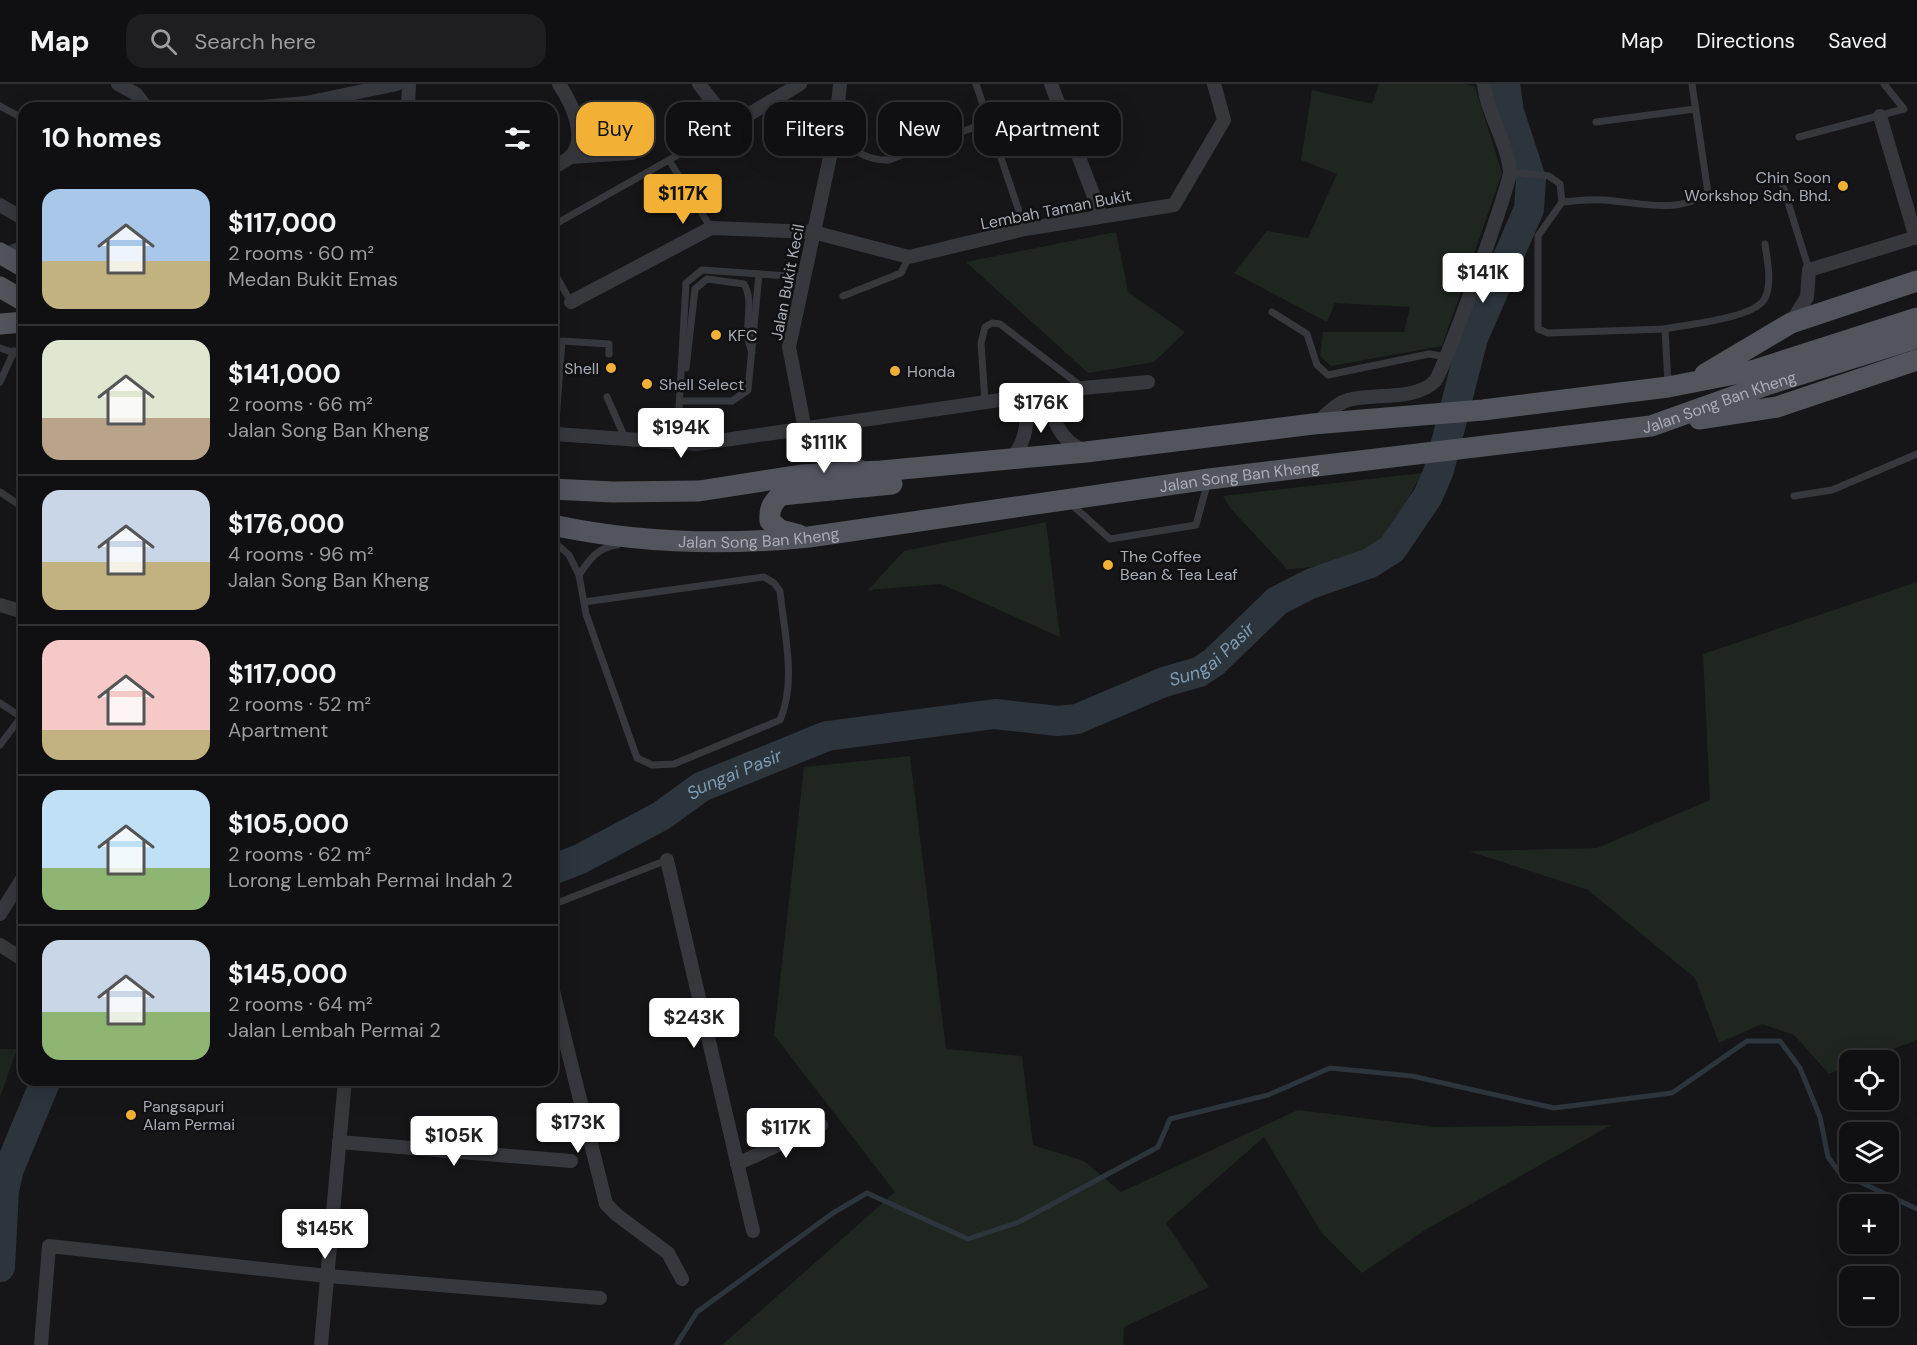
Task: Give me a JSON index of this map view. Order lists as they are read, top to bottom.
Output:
{
  "streets": {
    "main road": ["Jalan Song Ban Kheng"],
    "street": ["Lembah Taman Bukit", "Jalan Bukit Kecil"]
  },
  "crossings": [
    ["Lembah Taman Bukit", "Jalan Bukit Kecil"],
    ["Jalan Bukit Kecil", "Jalan Song Ban Kheng"]
  ],
  "water": ["Sungai Pasir"],
  "places": [
    "Chin Soon Workshop Sdn. Bhd.",
    "KFC",
    "Shell",
    "Honda",
    "Shell Select",
    "The Coffee Bean & Tea Leaf",
    "Pangsapuri Alam Permai"
  ],
  "page": {
    "header": "Map",
    "search": "Search here",
    "nav": ["Map", "Directions", "Saved"],
    "chip": [
      "Buy",
      "Rent",
      "Filters",
      "New",
      "Apartment"
    ],
    "heading": "10 homes",
    "price": [
      "$117K",
      "$141K",
      "$176K",
      "$194K",
      "$111K",
      "$243K",
      "$173K",
      "$117K",
      "$105K",
      "$145K"
    ],
    "list": [
      {
        "name": "$117,000",
        "note": "2 rooms · 60 m² · Medan Bukit Emas"
      },
      {
        "name": "$141,000",
        "note": "2 rooms · 66 m² · Jalan Song Ban Kheng"
      },
      {
        "name": "$176,000",
        "note": "4 rooms · 96 m² · Jalan Song Ban Kheng"
      },
      {
        "name": "$117,000",
        "note": "2 rooms · 52 m² · Apartment"
      },
      {
        "name": "$105,000",
        "note": "2 rooms · 62 m² · Lorong Lembah Permai Indah 2"
      },
      {
        "name": "$145,000",
        "note": "2 rooms · 64 m² · Jalan Lembah Permai 2"
      }
    ],
    "map_buttons": ["+", "−"]
  }
}
